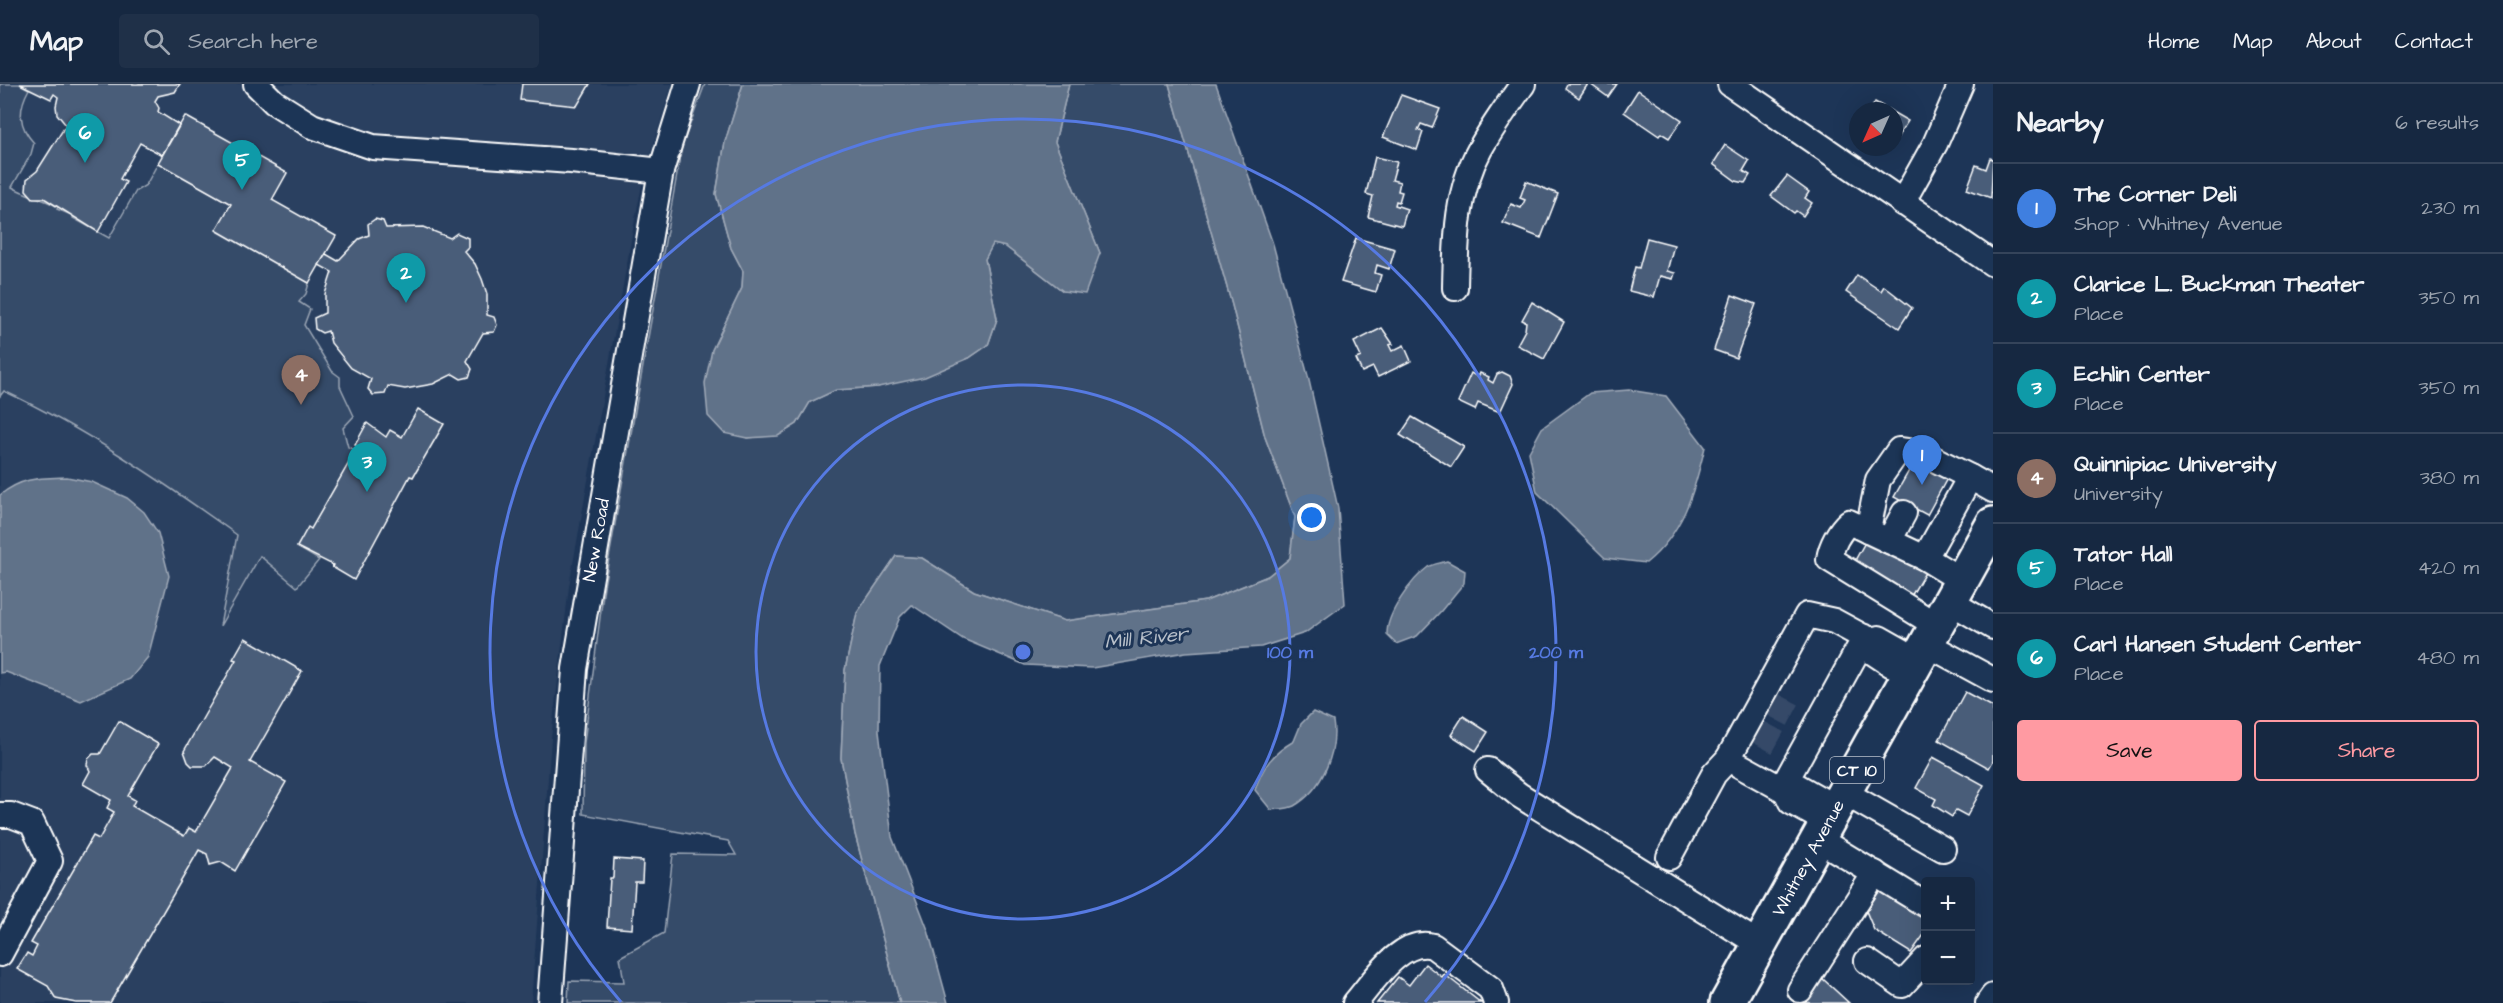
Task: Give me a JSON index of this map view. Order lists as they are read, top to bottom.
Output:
{
  "streets": {
    "highway": ["CT 10", "Whitney Avenue"],
    "street": ["New Road"]
  },
  "water": ["Mill River"],
  "north": "bottom left",
  "page": {
    "header": "Map",
    "search": "Search here",
    "nav": [
      "Home",
      "Map",
      "About",
      "Contact"
    ],
    "heading": ["Nearby", "6 results"],
    "pins": [
      "6",
      "5",
      "2",
      "4",
      "1",
      "3"
    ],
    "list": [
      {
        "mark": "1",
        "name": "The Corner Deli",
        "note": "Shop · Whitney Avenue",
        "value": "230 m"
      },
      {
        "mark": "2",
        "name": "Clarice L. Buckman Theater",
        "note": "Place",
        "value": "350 m"
      },
      {
        "mark": "3",
        "name": "Echlin Center",
        "note": "Place",
        "value": "350 m"
      },
      {
        "mark": "4",
        "name": "Quinnipiac University",
        "note": "University",
        "value": "380 m"
      },
      {
        "mark": "5",
        "name": "Tator Hall",
        "note": "Place",
        "value": "420 m"
      },
      {
        "mark": "6",
        "name": "Carl Hansen Student Center",
        "note": "Place",
        "value": "480 m"
      }
    ],
    "buttons": ["Save", "Share"],
    "map_buttons": ["+", "−"]
  },
  "rings": ["100 m", "200 m"]
}
